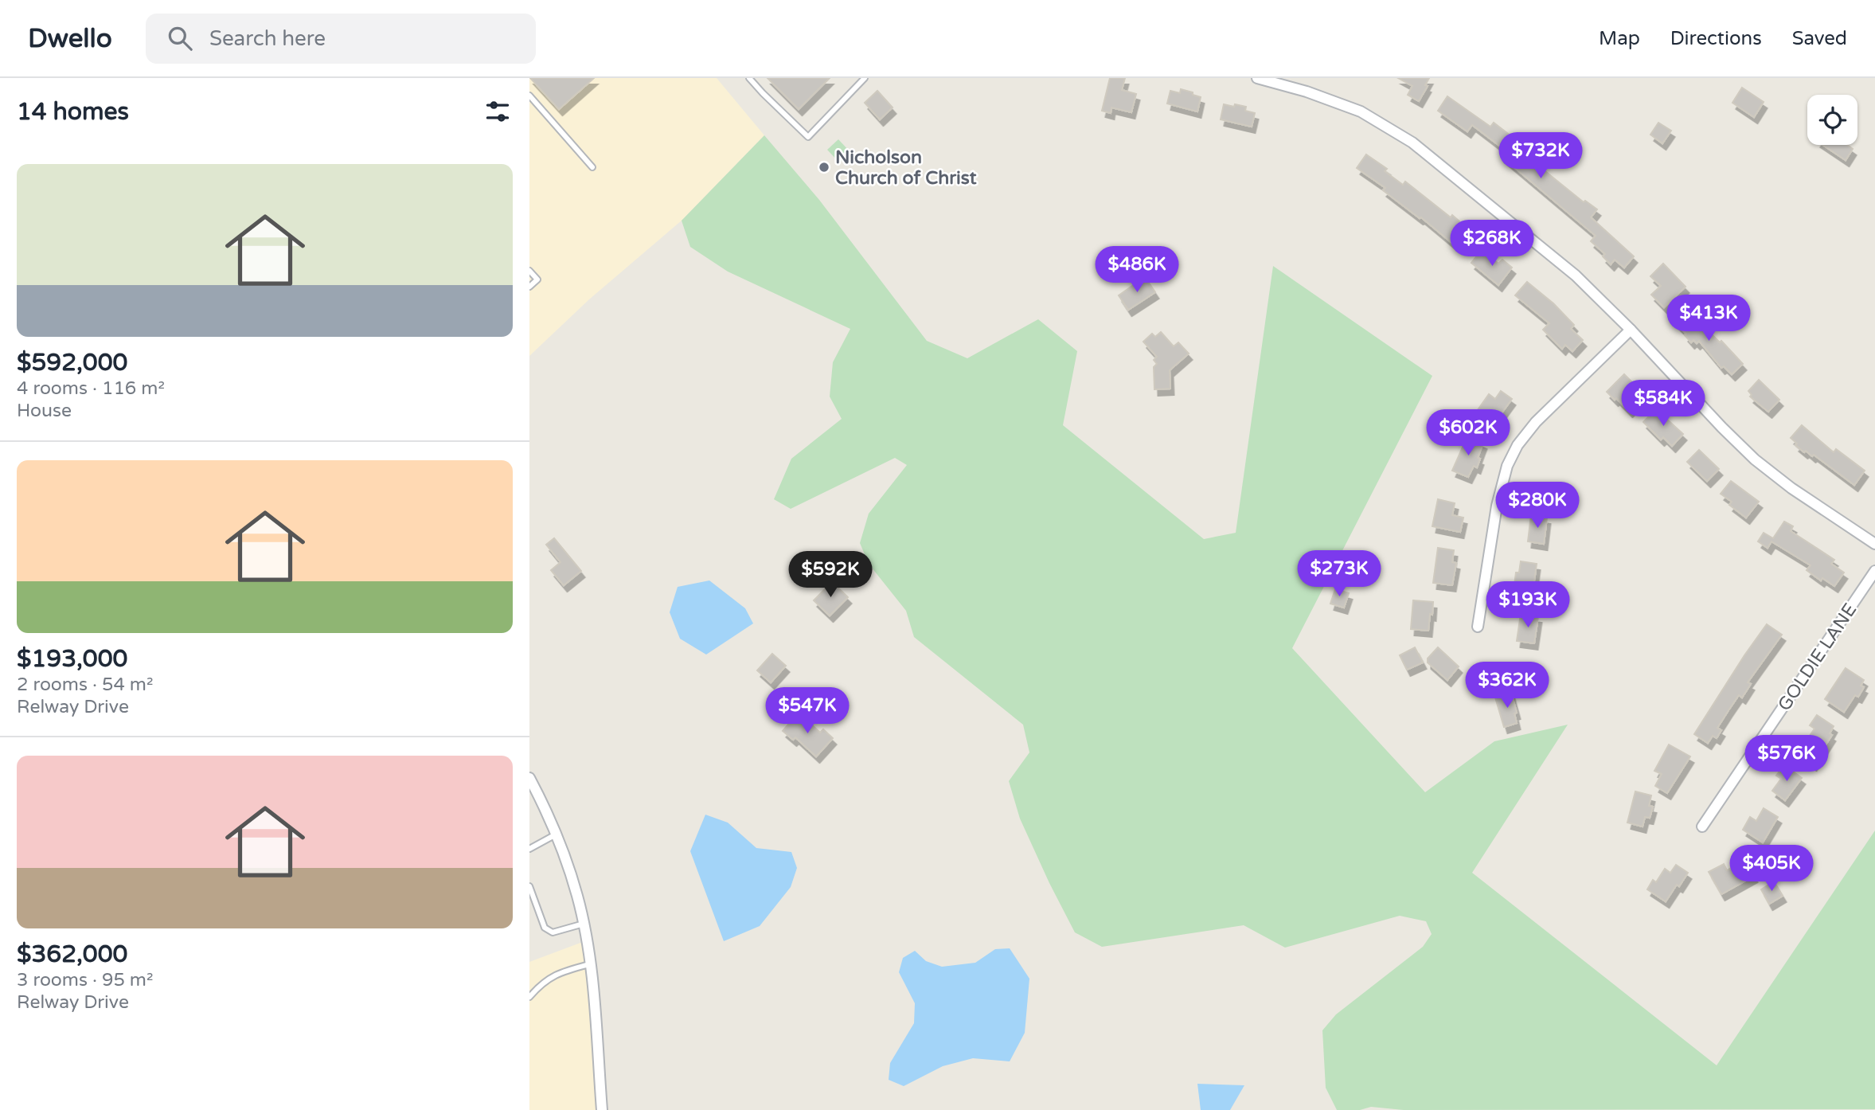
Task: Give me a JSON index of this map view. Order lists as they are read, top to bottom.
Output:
{
  "streets": {
    "street": ["GOLDIE LANE"]
  },
  "places": ["Nicholson Church of Christ"],
  "page": {
    "header": "Dwello",
    "search": "Search here",
    "nav": ["Map", "Directions", "Saved"],
    "heading": "14 homes",
    "price": [
      "$732K",
      "$268K",
      "$486K",
      "$413K",
      "$584K",
      "$602K",
      "$280K",
      "$273K",
      "$592K",
      "$193K",
      "$362K",
      "$547K",
      "$576K",
      "$405K"
    ],
    "list": [
      {
        "name": "$592,000",
        "note": "4 rooms · 116 m² · House"
      },
      {
        "name": "$193,000",
        "note": "2 rooms · 54 m² · Relway Drive"
      },
      {
        "name": "$362,000",
        "note": "3 rooms · 95 m² · Relway Drive"
      }
    ]
  }
}
